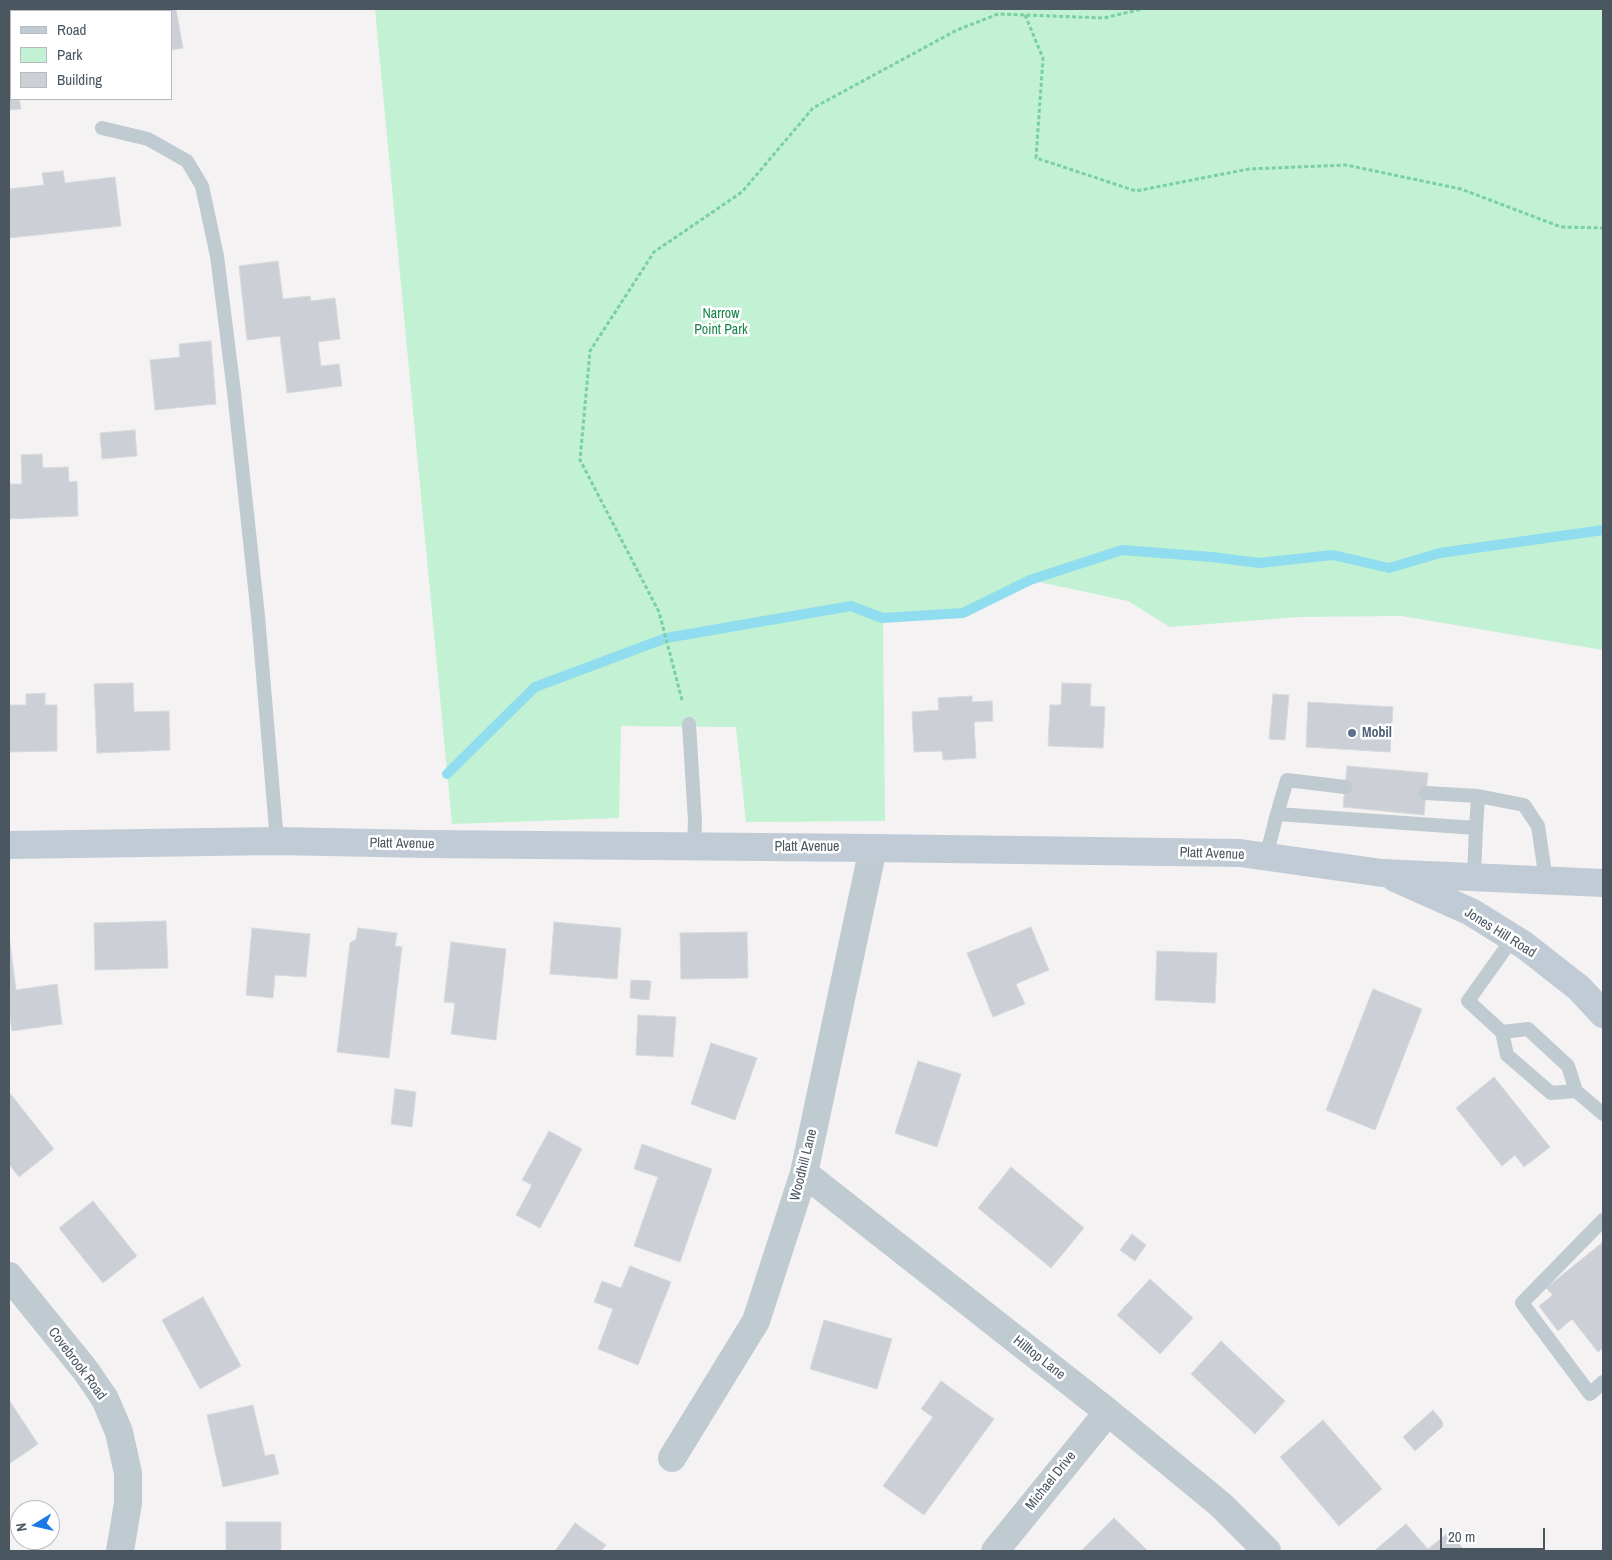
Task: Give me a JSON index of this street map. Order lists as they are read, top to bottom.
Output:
{
  "streets": {
    "main road": ["Platt Avenue", "Jones Hill Road"],
    "street": [
      "Woodhill Lane",
      "Hilltop Lane",
      "Covebrook Road",
      "Michael Drive"
    ]
  },
  "crossings": [
    ["Platt Avenue", "Jones Hill Road"],
    ["Platt Avenue", "Woodhill Lane"],
    ["Woodhill Lane", "Hilltop Lane"],
    ["Hilltop Lane", "Michael Drive"]
  ],
  "parks": ["Narrow Point Park"],
  "places": ["Mobil"],
  "legend": ["Road", "Park", "Building"],
  "scale_bar": "20 m",
  "north": "left"
}
